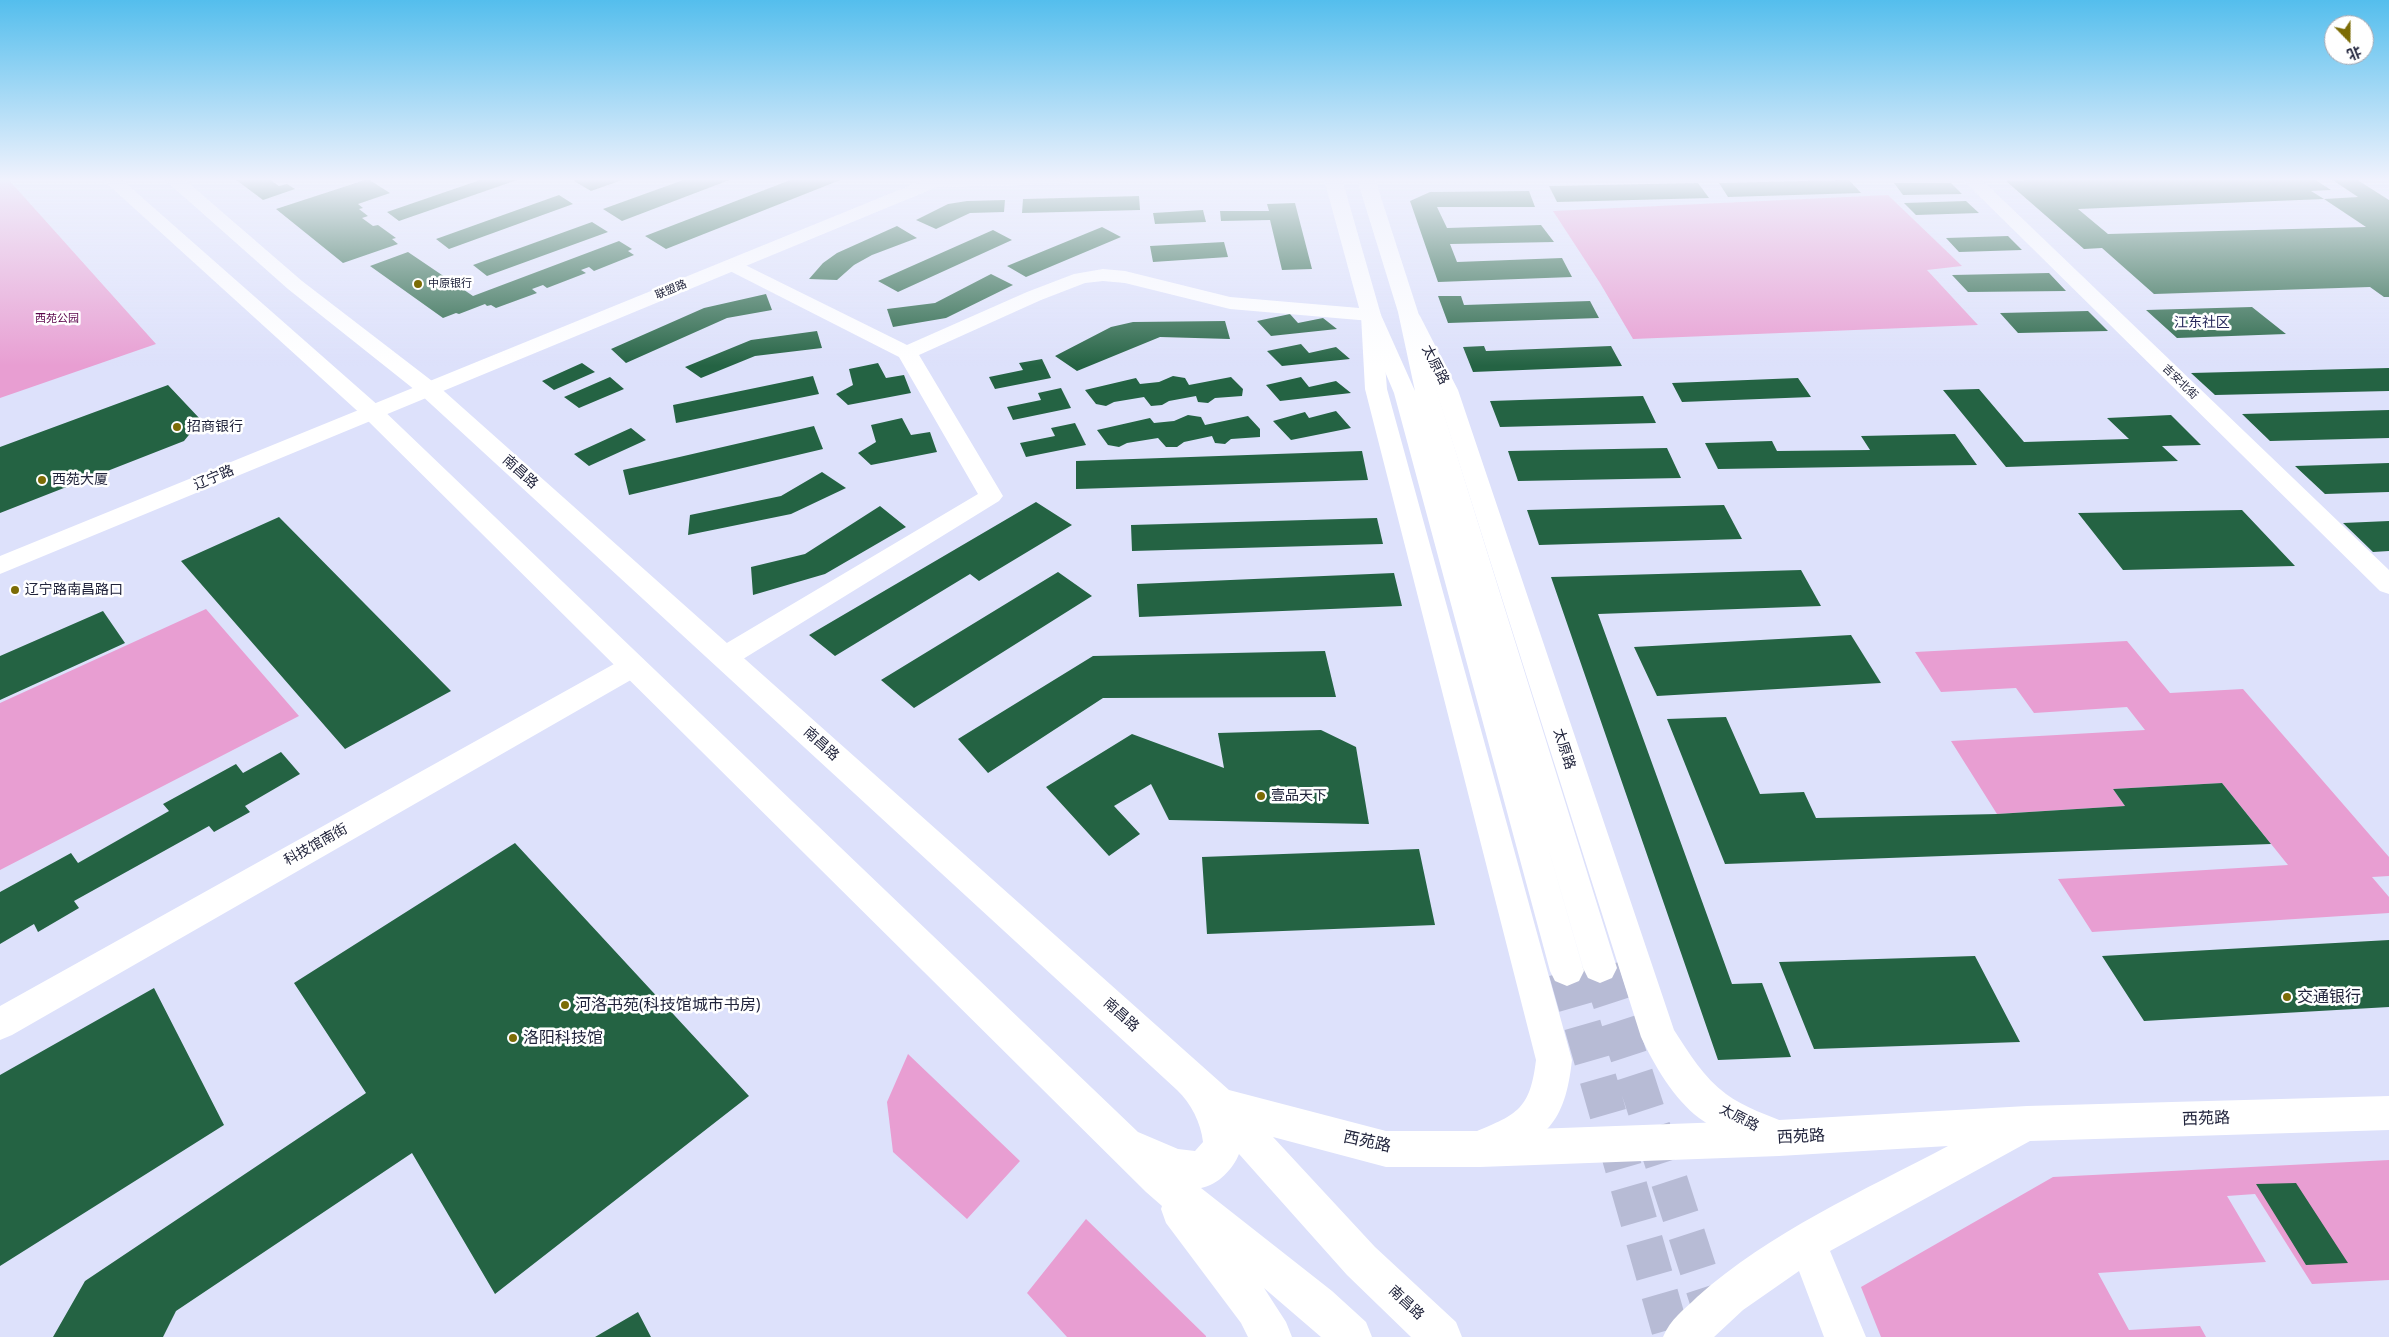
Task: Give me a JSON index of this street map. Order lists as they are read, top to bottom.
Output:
{
  "streets": {
    "main road": [
      "联盟路",
      "太原路",
      "吉安北街",
      "南昌路",
      "辽宁路",
      "科技馆南街",
      "西苑路"
    ]
  },
  "crossings": [
    ["联盟路", "南昌路"],
    ["联盟路", "辽宁路"],
    ["太原路", "西苑路"],
    ["南昌路", "辽宁路"],
    ["南昌路", "西苑路"]
  ],
  "districts": ["江东社区"],
  "parks": ["西苑公园"],
  "places": [
    "中原银行",
    "招商银行",
    "西苑大厦",
    "辽宁路南昌路口",
    "壹品天下",
    "交通银行",
    "河洛书苑(科技馆城市书房)",
    "洛阳科技馆"
  ],
  "north": "bottom"
}
